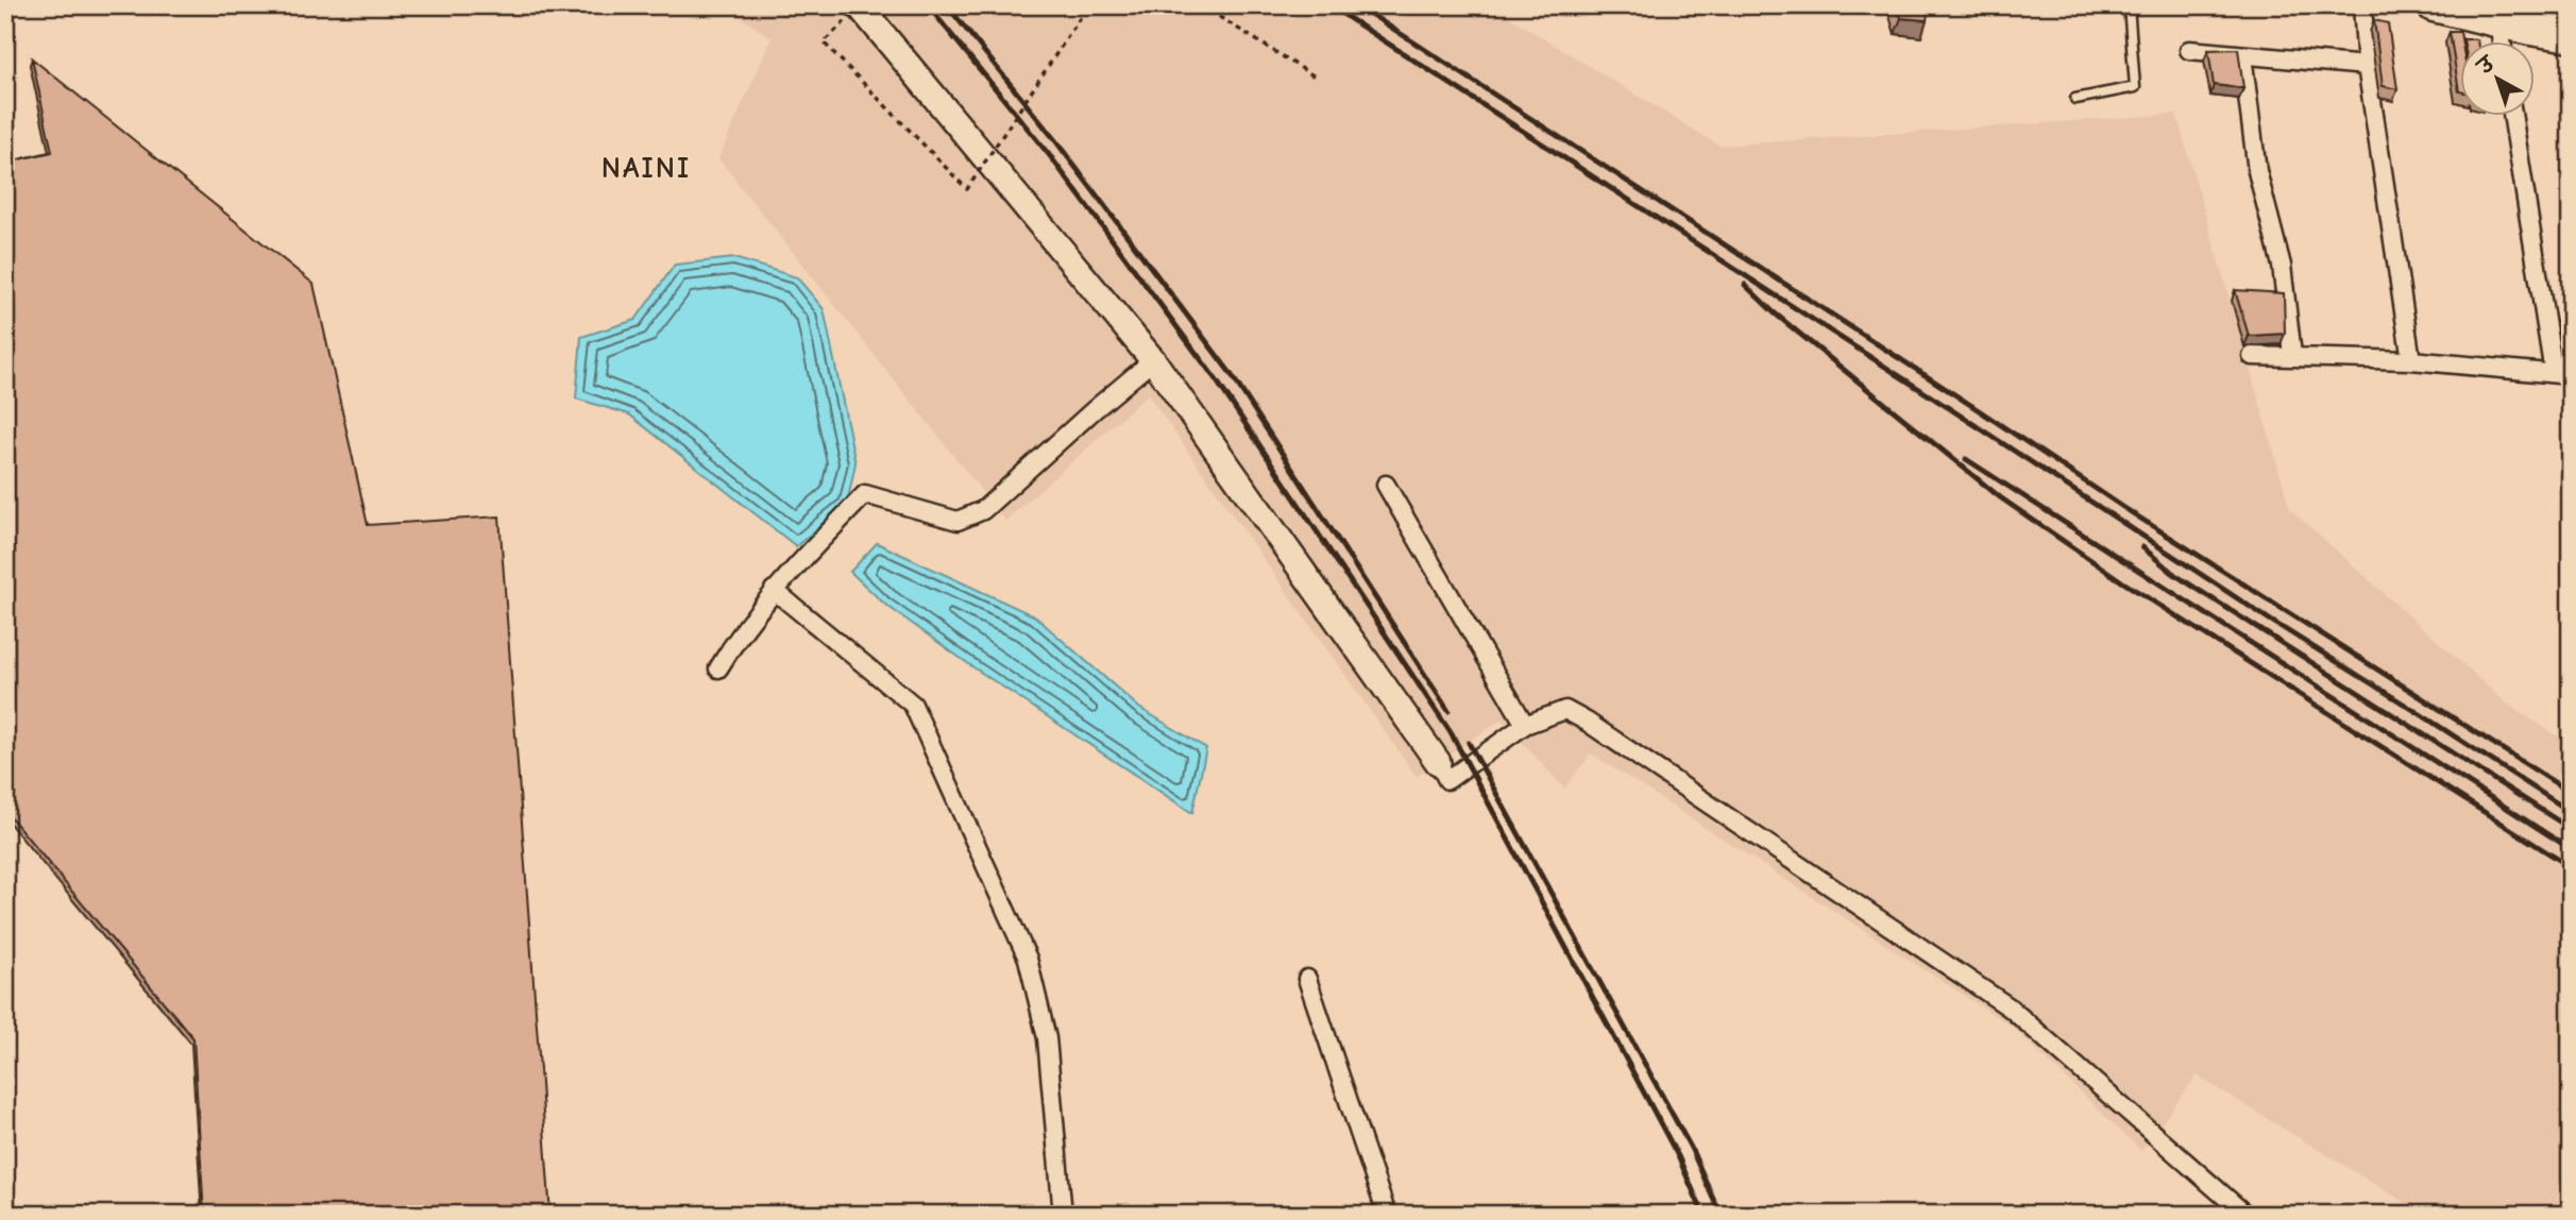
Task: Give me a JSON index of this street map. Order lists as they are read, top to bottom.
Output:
{
  "districts": ["NAINI"],
  "north": "top left"
}
